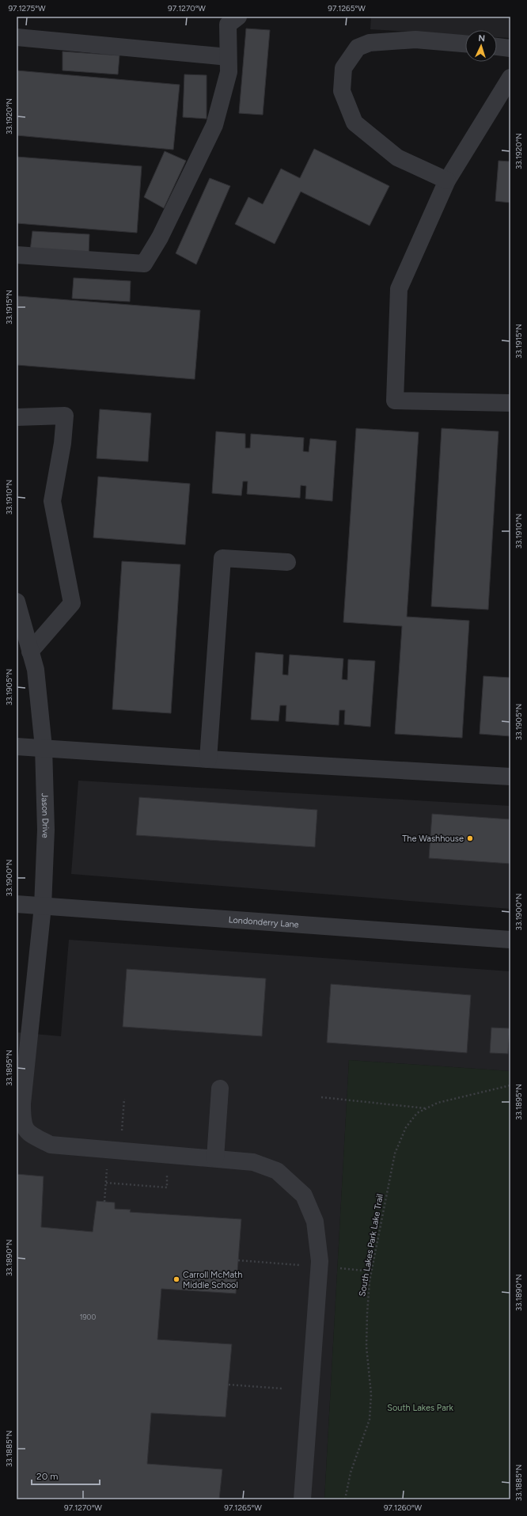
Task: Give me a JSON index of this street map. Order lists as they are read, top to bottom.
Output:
{
  "streets": {
    "street": ["Jason Drive", "Londonderry Lane"],
    "path": ["South Lakes Park Lake Trail"]
  },
  "crossings": [
    ["Jason Drive", "Londonderry Lane"]
  ],
  "parks": ["South Lakes Park"],
  "places": ["The Washhouse", "Carroll McMath Middle School"],
  "house_numbers": ["1900"],
  "scale_bar": "20 m",
  "north": "top",
  "coordinates": [
    "97.1275°W",
    "97.1270°W",
    "97.1265°W",
    "33.1920°N",
    "33.1915°N",
    "33.1910°N",
    "33.1905°N",
    "33.1900°N",
    "33.1895°N",
    "33.1890°N",
    "33.1885°N",
    "97.1260°W"
  ]
}
